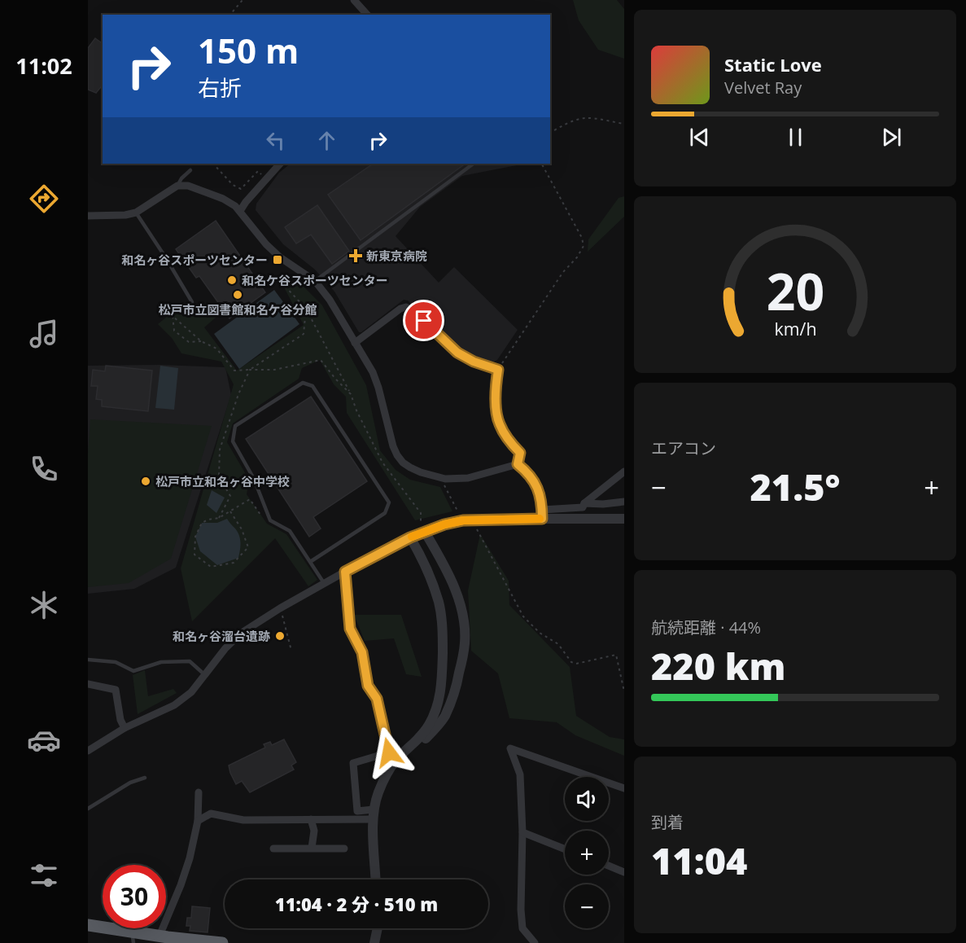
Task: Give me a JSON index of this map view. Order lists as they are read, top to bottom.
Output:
{
  "places": {
    "health": ["新東京病院"],
    "transit": ["和名ヶ谷スポーツセンター"],
    "other": [
      "和名ケ谷スポーツセンター",
      "松戸市立図書館和名ケ谷分館",
      "松戸市立和名ヶ谷中学校",
      "和名ヶ谷溜台遺跡"
    ]
  },
  "page": {
    "tabs": "11:02",
    "turn": ["150 m", "右折"],
    "song": ["Static Love", "Velvet Ray"],
    "tile": [
      "エアコン",
      ["航続距離 · 44%", "220 km"],
      ["到着", "11:04"]
    ],
    "heat": ["−", "21.5°", "+"],
    "map_buttons": ["+", "−"],
    "limit": "30",
    "trip": "11:04 · 2 分 · 510 m",
    "gauge": ["20", "km/h"]
  }
}
